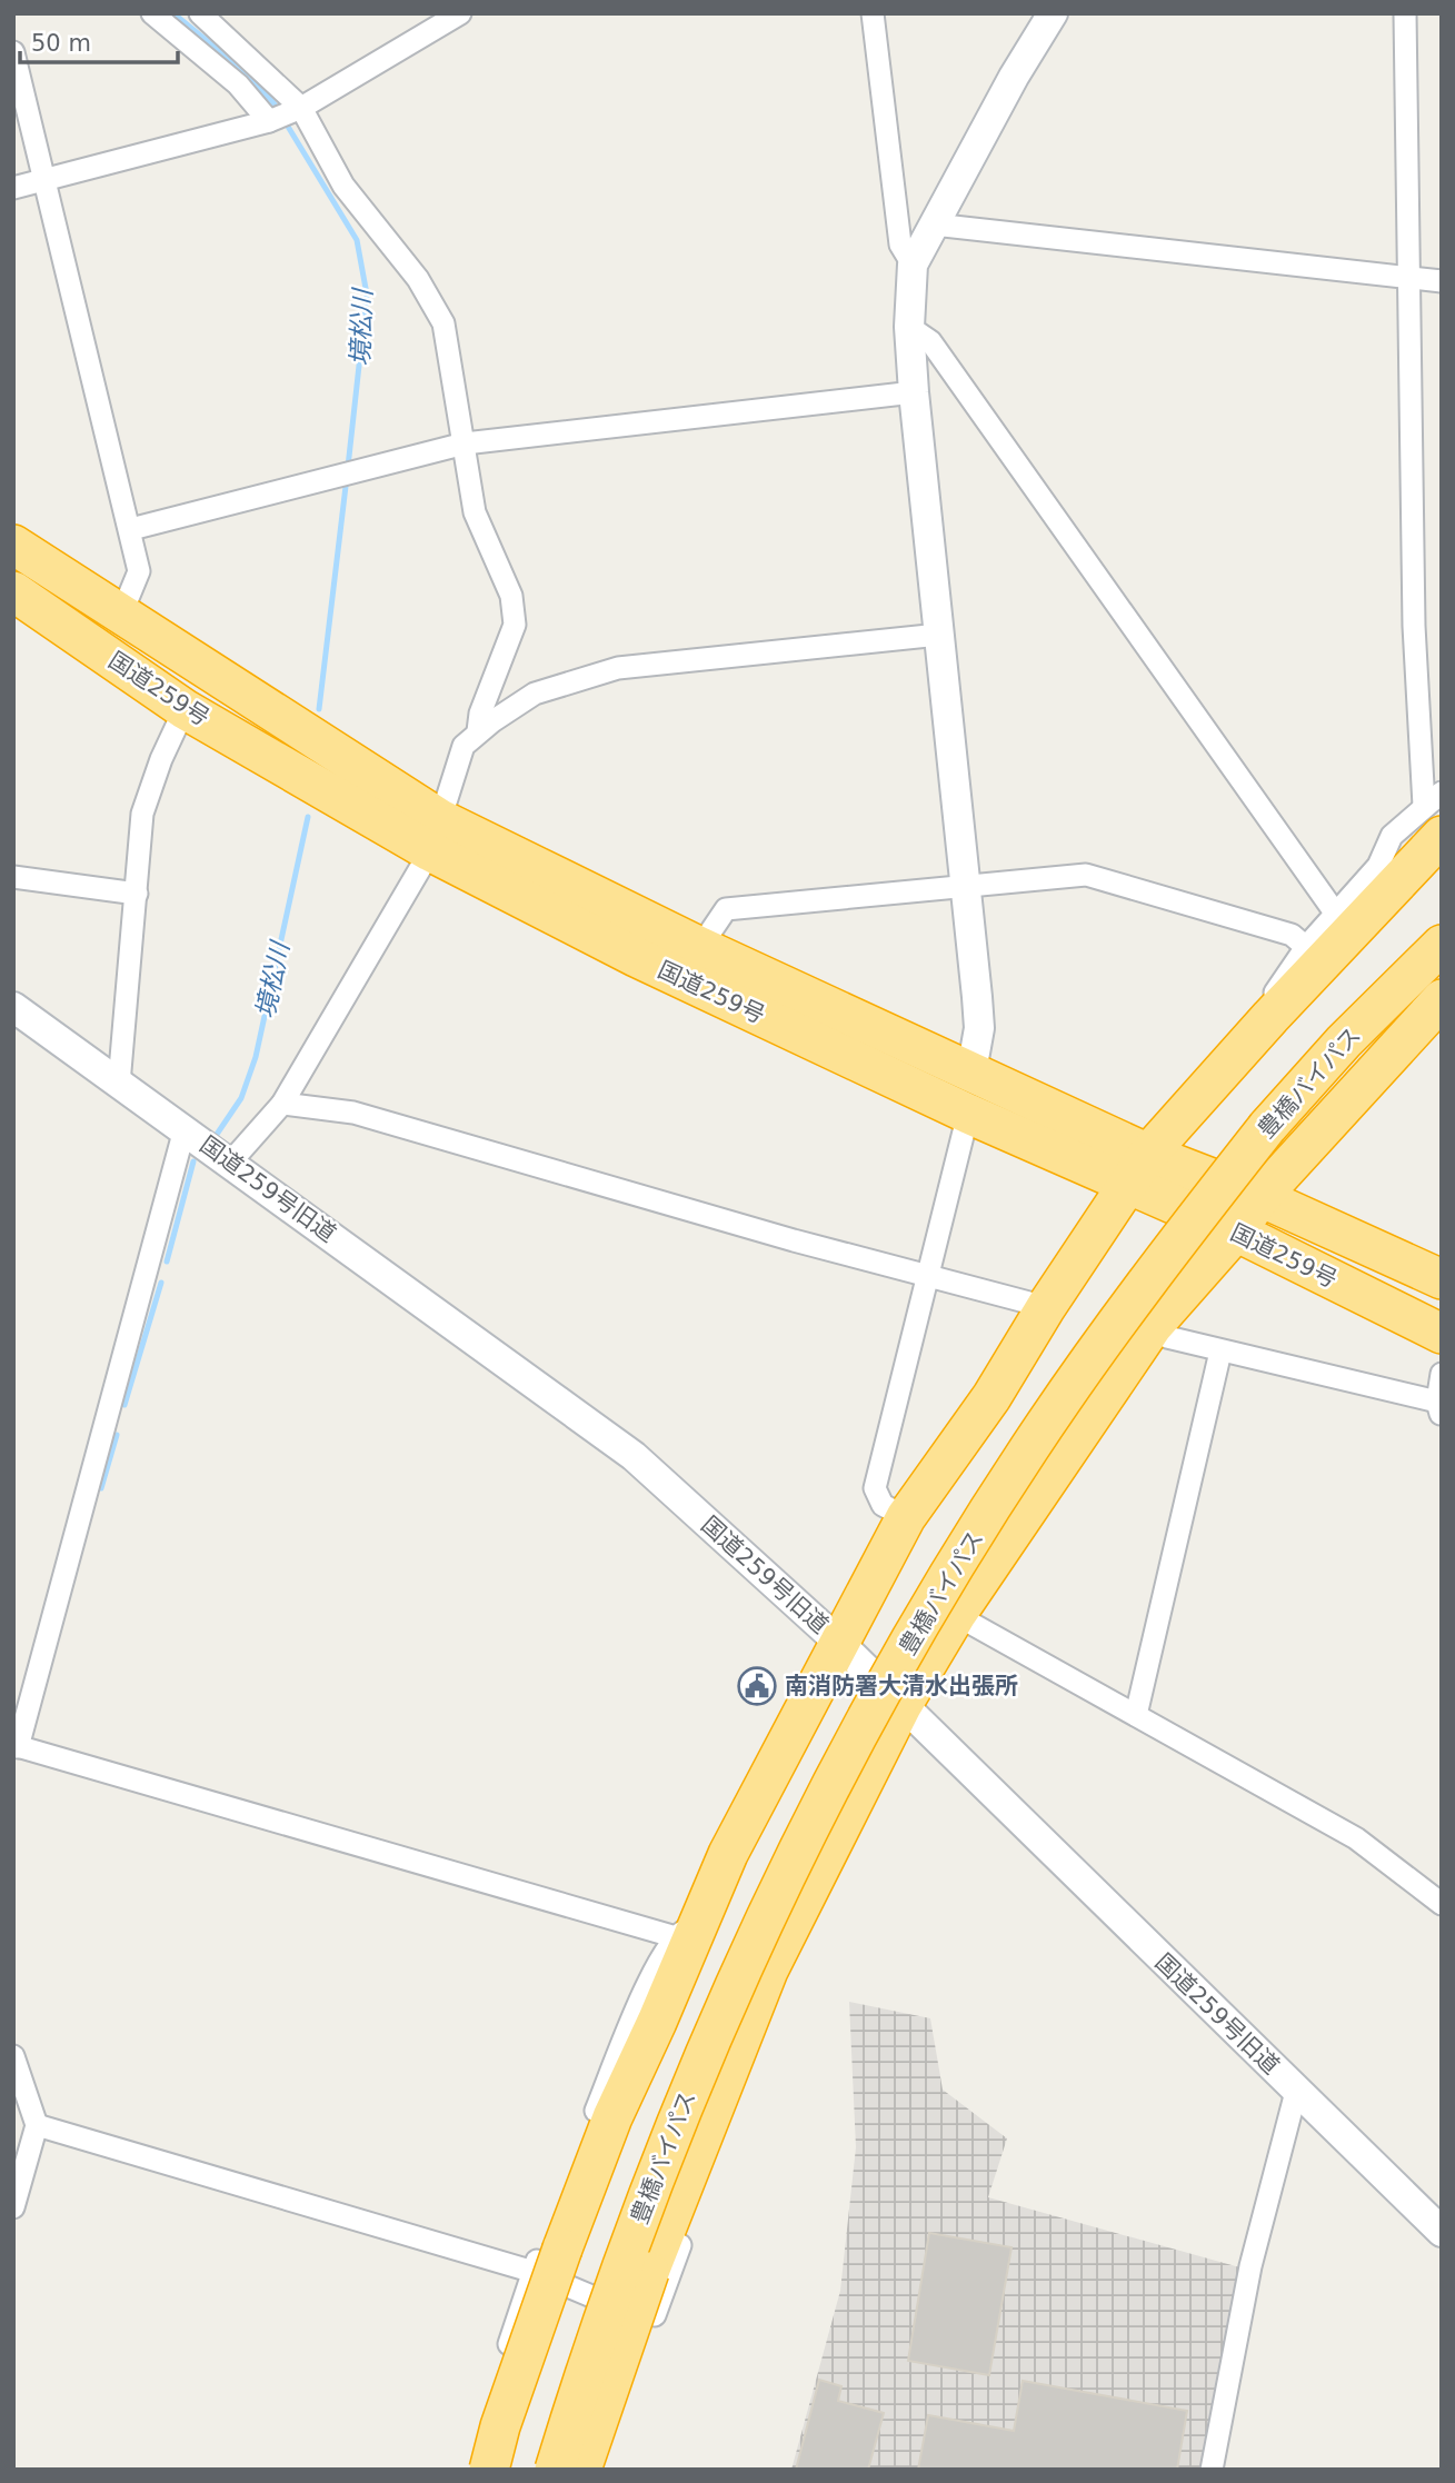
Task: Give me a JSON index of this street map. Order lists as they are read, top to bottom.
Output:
{
  "streets": {
    "highway": ["国道259号", "豊橋バイパス"],
    "street": ["国道259号旧道"]
  },
  "water": ["境松川"],
  "places": {
    "public building": ["南消防署大清水出張所"]
  },
  "scale_bar": "50 m"
}
